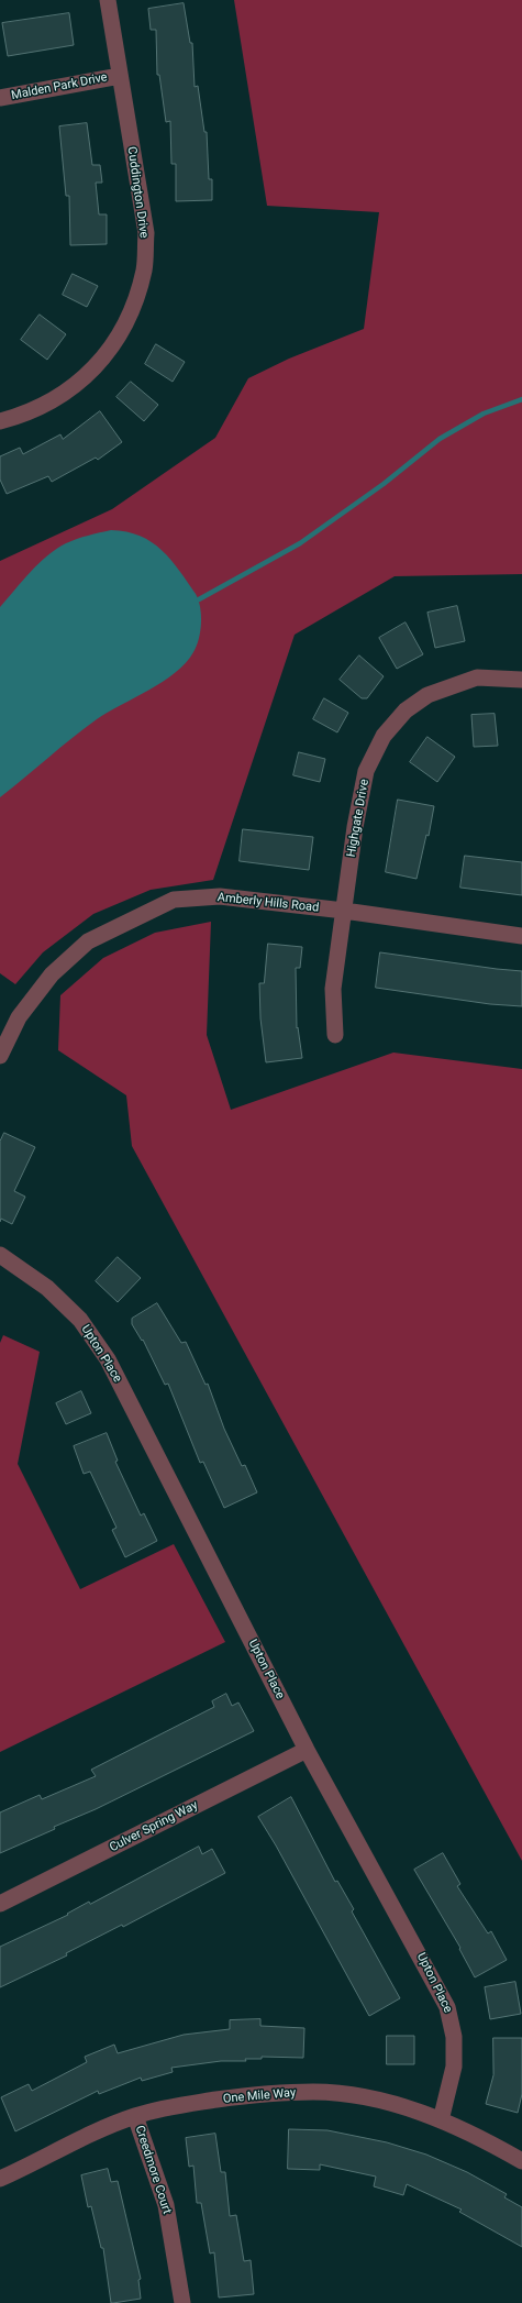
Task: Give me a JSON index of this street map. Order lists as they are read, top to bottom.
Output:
{
  "streets": {
    "street": [
      "Malden Park Drive",
      "Cuddington Drive",
      "Highgate Drive",
      "Amberly Hills Road",
      "Upton Place",
      "Culver Spring Way",
      "One Mile Way",
      "Creedmore Court"
    ]
  },
  "crossings": [
    ["Malden Park Drive", "Cuddington Drive"],
    ["Highgate Drive", "Amberly Hills Road"],
    ["Upton Place", "Culver Spring Way"],
    ["Upton Place", "One Mile Way"],
    ["One Mile Way", "Creedmore Court"]
  ]
}
